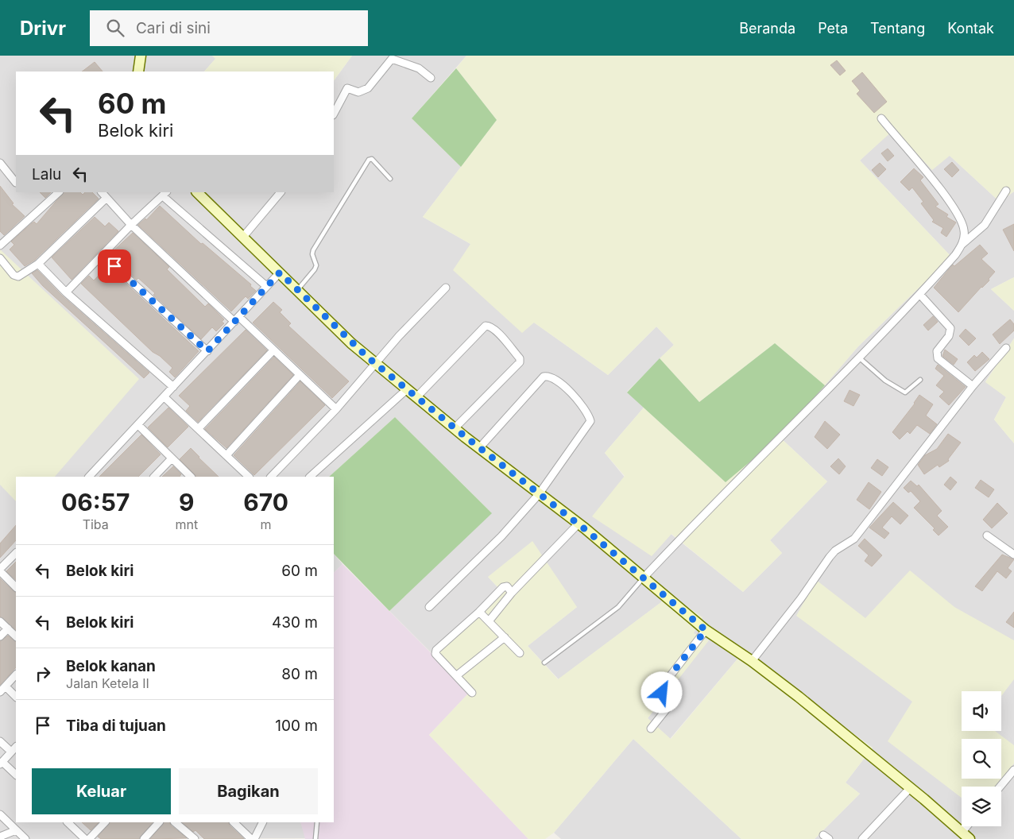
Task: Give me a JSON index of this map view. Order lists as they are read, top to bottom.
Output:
{
  "page": {
    "header": "Drivr",
    "search": "Cari di sini",
    "nav": [
      "Beranda",
      "Peta",
      "Tentang",
      "Kontak"
    ],
    "turn": ["60 m", "Belok kiri"],
    "then": "Lalu",
    "eta": [
      "06:57",
      "Tiba",
      "9",
      "mnt",
      "670",
      "m"
    ],
    "list": [
      {
        "name": "Belok kiri",
        "value": "60 m"
      },
      {
        "name": "Belok kiri",
        "value": "430 m"
      },
      {
        "name": "Belok kanan",
        "note": "Jalan Ketela II",
        "value": "80 m"
      },
      {
        "name": "Tiba di tujuan",
        "value": "100 m"
      }
    ],
    "buttons": ["Keluar", "Bagikan"]
  }
}
